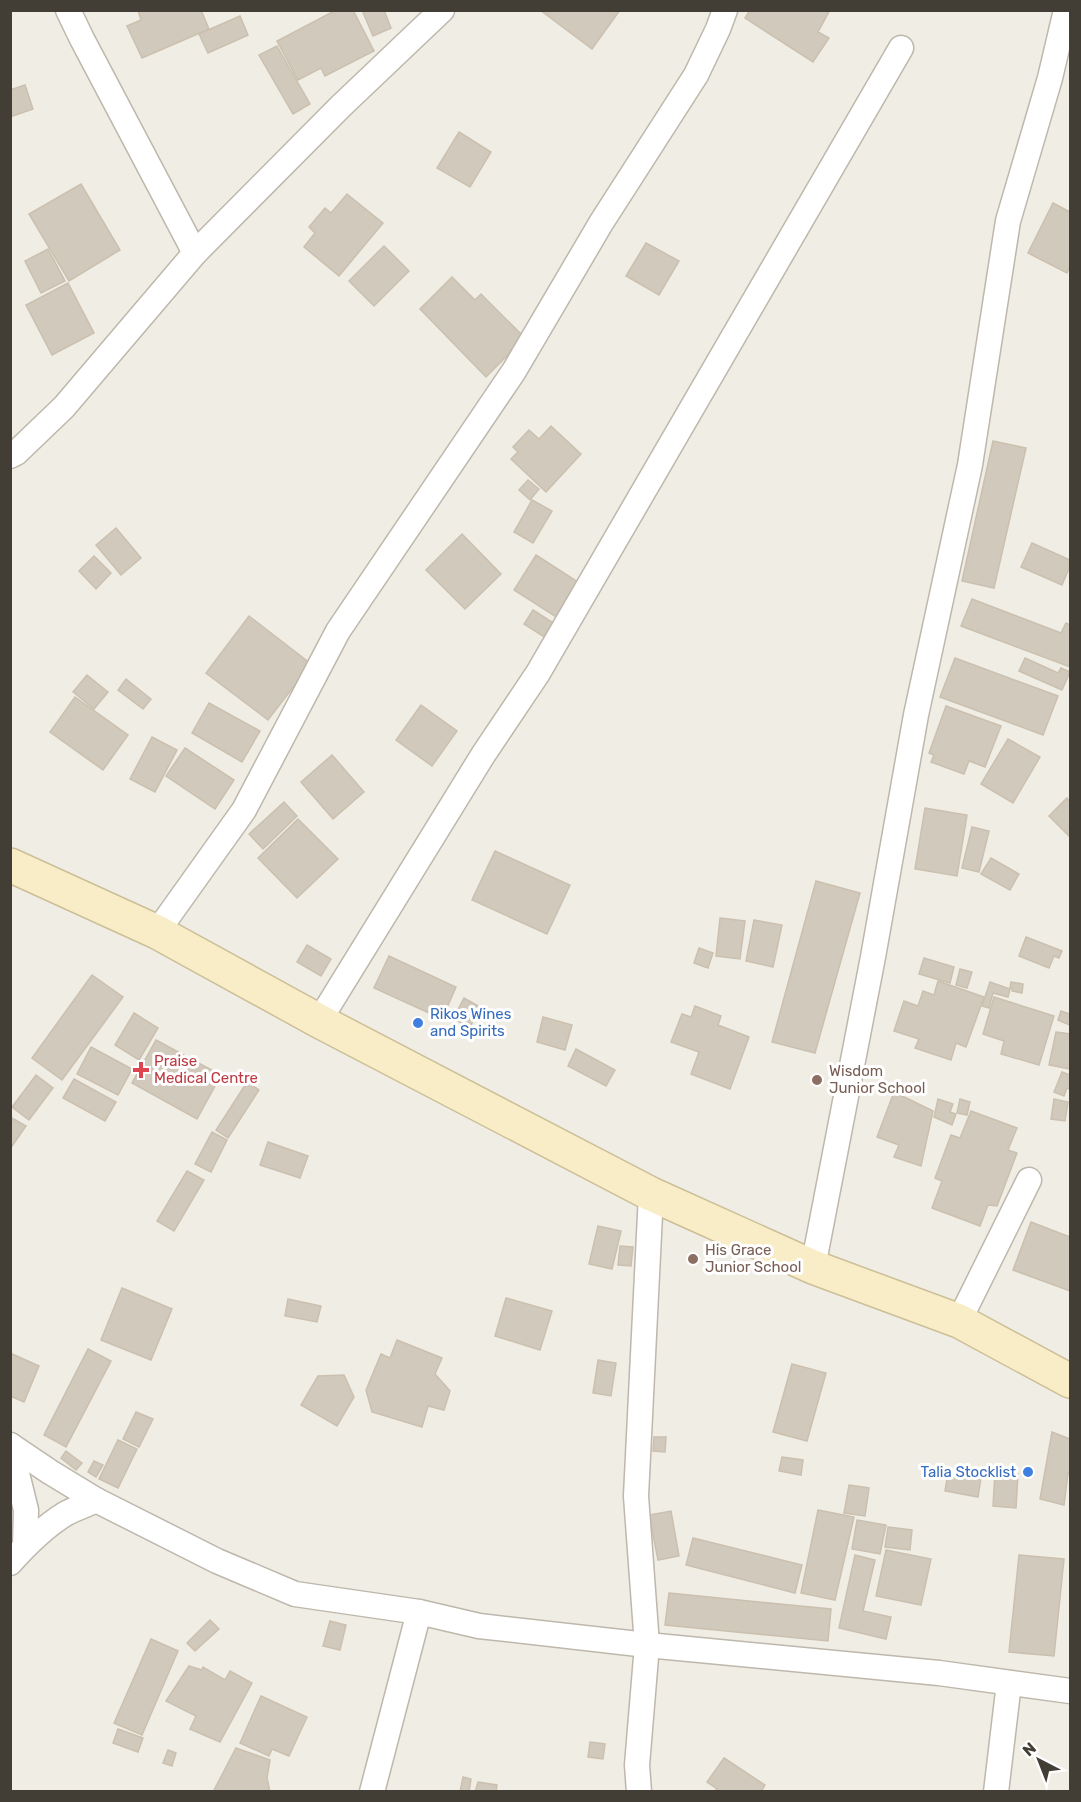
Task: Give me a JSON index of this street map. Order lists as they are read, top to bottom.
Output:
{
  "places": {
    "other": [
      "Rikos Wines and Spirits",
      "Wisdom Junior School",
      "His Grace Junior School",
      "Talia Stocklist"
    ],
    "health": ["Praise Medical Centre"]
  },
  "north": "top left"
}
